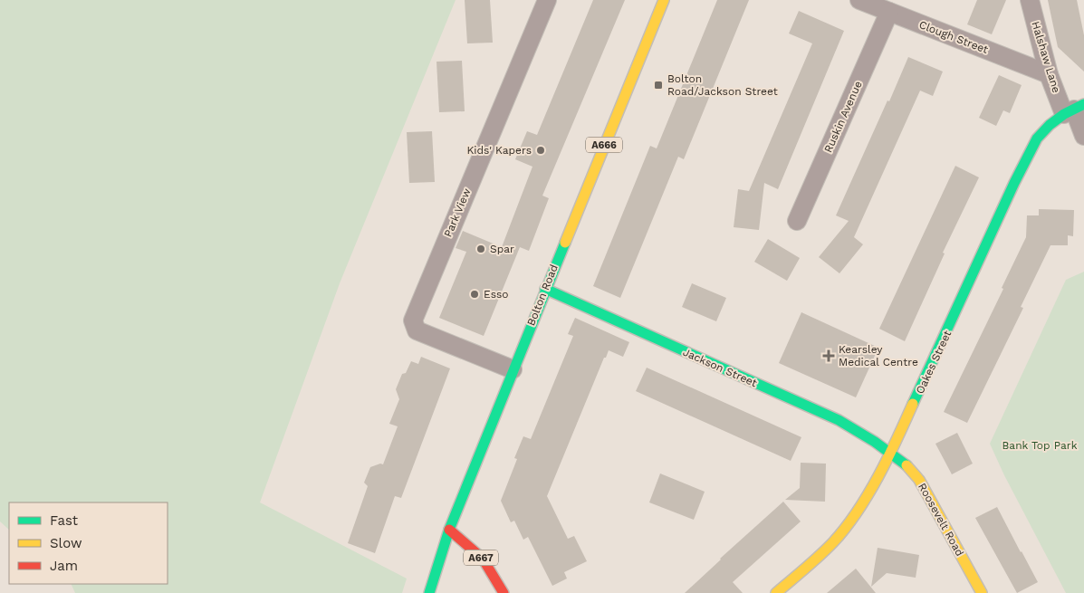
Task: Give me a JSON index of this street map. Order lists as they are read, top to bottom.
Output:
{
  "streets": {
    "street": [
      "Clough Street",
      "Halshaw Lane",
      "Ruskin Avenue",
      "A666",
      "Park View",
      "Bolton Road",
      "Oakes Street",
      "Jackson Street",
      "Roosevelt Road",
      "A667"
    ]
  },
  "crossings": [
    ["Clough Street", "Halshaw Lane"],
    ["Clough Street", "Ruskin Avenue"],
    ["Halshaw Lane", "Oakes Street"],
    ["Park View", "Bolton Road"],
    ["Bolton Road", "Jackson Street"],
    ["Bolton Road", "A667"],
    ["Oakes Street", "Jackson Street"],
    ["Oakes Street", "Roosevelt Road"],
    ["Jackson Street", "Roosevelt Road"]
  ],
  "parks": ["Bank Top Park"],
  "places": {
    "transit": ["Bolton Road/Jackson Street"],
    "other": ["Kids' Kapers", "Spar", "Esso"],
    "health": ["Kearsley Medical Centre"]
  },
  "legend": ["Fast", "Slow", "Jam"]
}
